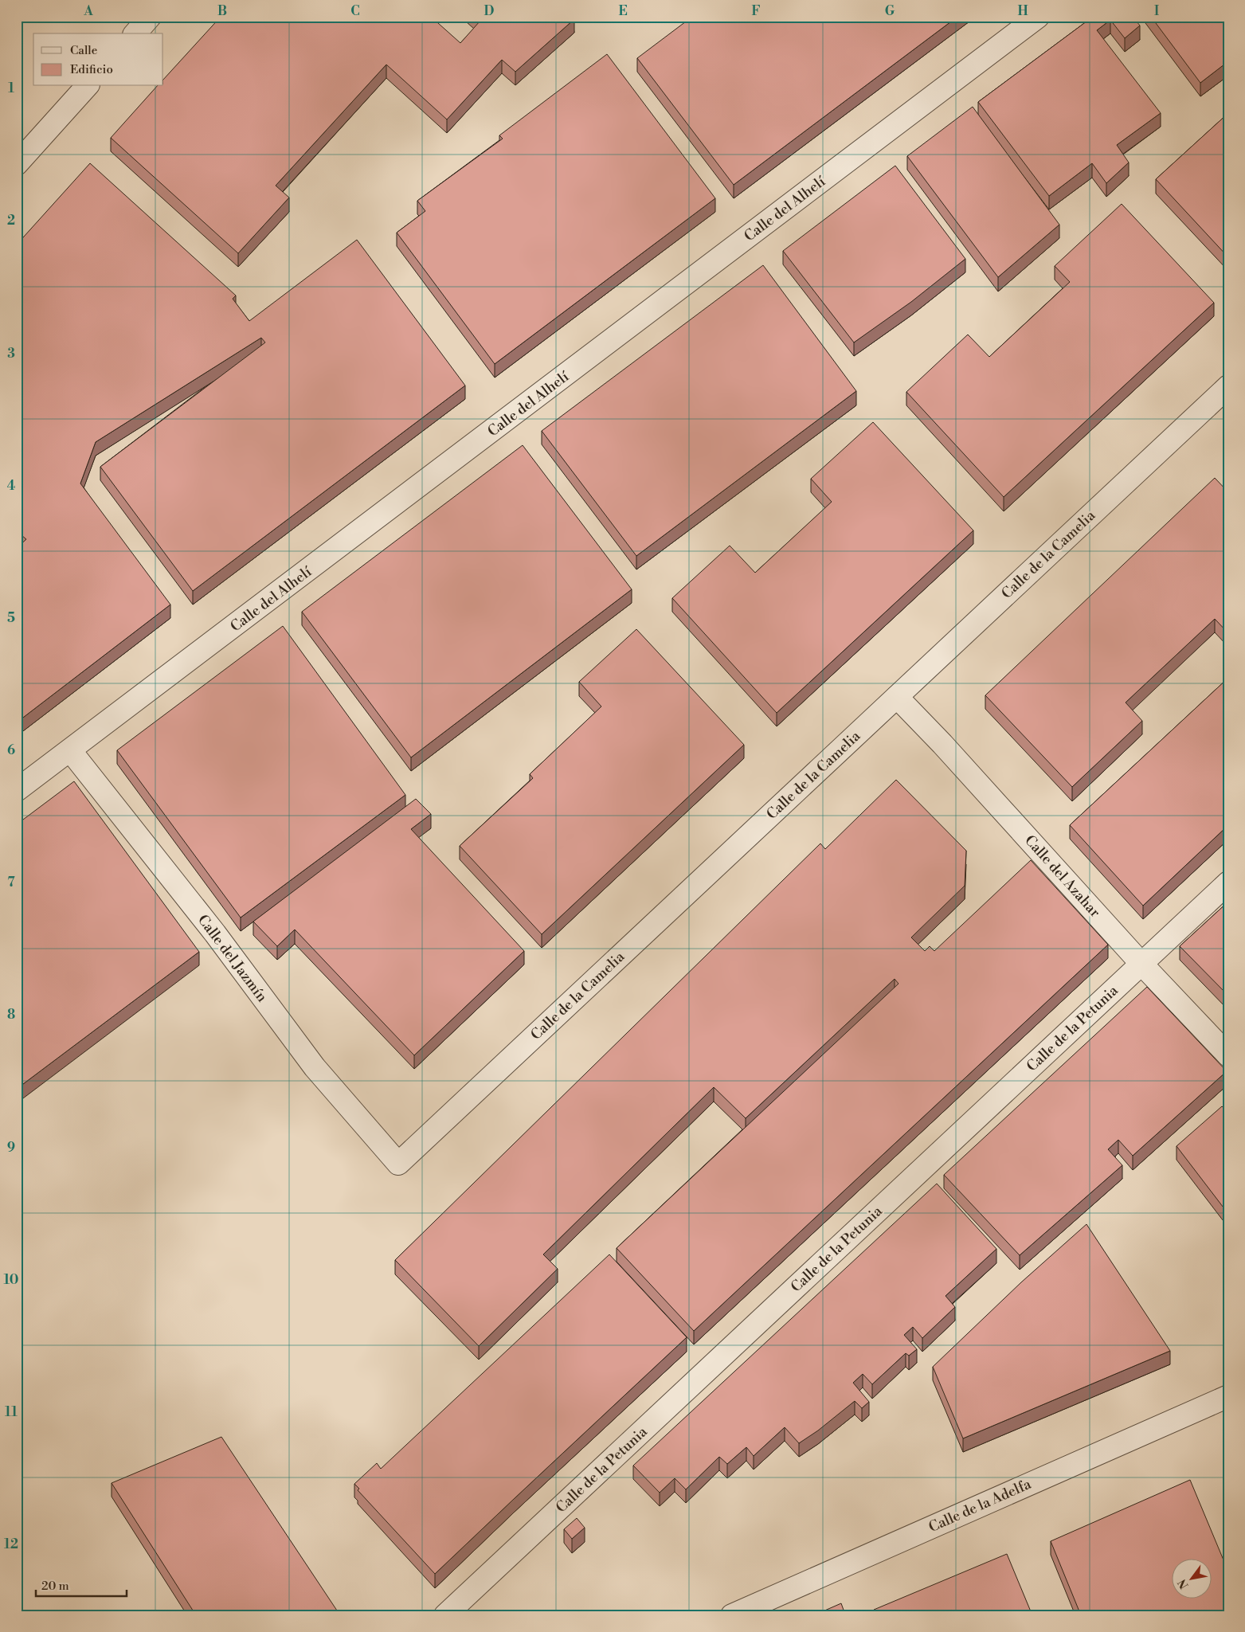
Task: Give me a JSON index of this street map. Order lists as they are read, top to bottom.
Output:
{
  "streets": {
    "street": [
      "Calle del Alhelí",
      "Calle de la Camelia",
      "Calle del Azahar",
      "Calle del Jazmín",
      "Calle de la Petunia",
      "Calle de la Adelfa"
    ]
  },
  "crossings": [
    ["Calle del Alhelí", "Calle del Jazmín"],
    ["Calle de la Camelia", "Calle del Azahar"],
    ["Calle de la Camelia", "Calle del Jazmín"],
    ["Calle del Azahar", "Calle de la Petunia"]
  ],
  "legend": ["Calle", "Edificio"],
  "scale_bar": "20 m",
  "north": "bottom left",
  "grid": {
    "columns": [
      "A",
      "B",
      "C",
      "D",
      "E",
      "F",
      "G",
      "H",
      "I"
    ],
    "rows": [
      "1",
      "2",
      "3",
      "4",
      "5",
      "6",
      "7",
      "8",
      "9",
      "10",
      "11",
      "12"
    ]
  }
}
